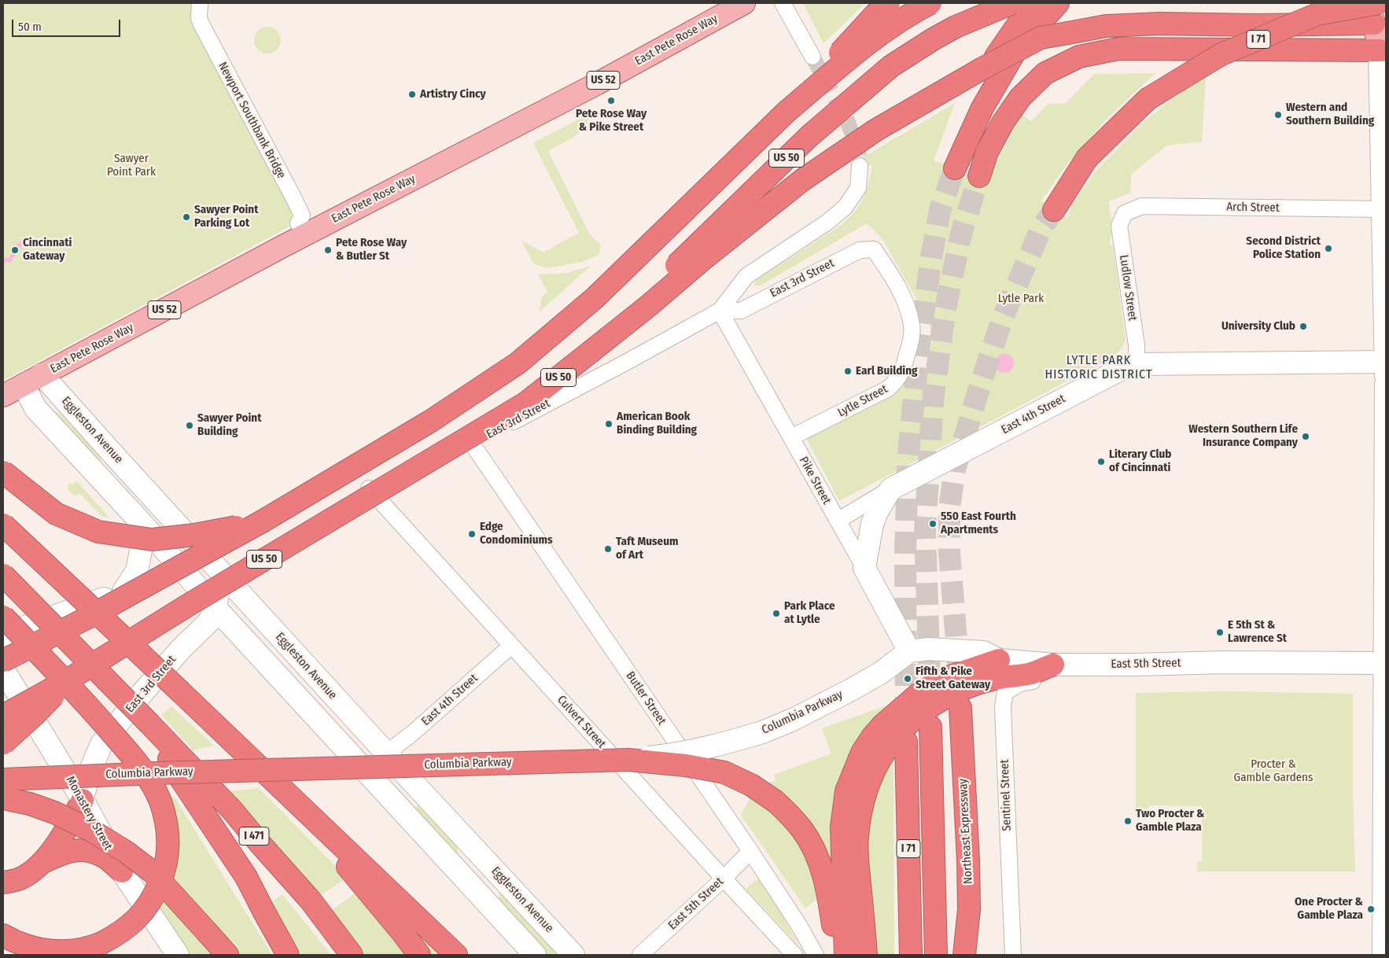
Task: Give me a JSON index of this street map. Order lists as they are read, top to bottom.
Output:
{
  "streets": {
    "highway": [
      "I 71",
      "US 50",
      "Columbia Parkway",
      "Northeast Expressway",
      "I 471"
    ],
    "main road": [
      "East Pete Rose Way",
      "US 52",
      "East 3rd Street",
      "East 4th Street",
      "Eggleston Avenue",
      "Pike Street",
      "East 5th Street",
      "Monastery Street"
    ],
    "street": [
      "Newport Southbank Bridge",
      "Arch Street",
      "Ludlow Street",
      "Lytle Street",
      "Butler Street",
      "Culvert Street",
      "Sentinel Street"
    ]
  },
  "crossings": [
    ["East Pete Rose Way", "Newport Southbank Bridge"],
    ["East Pete Rose Way", "Eggleston Avenue"],
    ["Arch Street", "Ludlow Street"],
    ["East 3rd Street", "Lytle Street"],
    ["East 3rd Street", "Eggleston Avenue"],
    ["East 3rd Street", "Pike Street"],
    ["East 3rd Street", "Butler Street"],
    ["East 3rd Street", "Culvert Street"],
    ["East 3rd Street", "Monastery Street"],
    ["Ludlow Street", "East 4th Street"],
    ["Lytle Street", "Pike Street"],
    ["East 4th Street", "Eggleston Avenue"],
    ["East 4th Street", "Pike Street"],
    ["East 4th Street", "Culvert Street"],
    ["Pike Street", "East 5th Street"],
    ["Pike Street", "Columbia Parkway"],
    ["East 5th Street", "Butler Street"],
    ["East 5th Street", "Columbia Parkway"],
    ["East 5th Street", "Culvert Street"],
    ["East 5th Street", "Sentinel Street"]
  ],
  "districts": ["LYTLE PARK HISTORIC DISTRICT"],
  "parks": ["Sawyer Point Park", "Lytle Park", "Procter & Gamble Gardens"],
  "places": [
    "Artistry Cincy",
    "Pete Rose Way & Pike Street",
    "Western and Southern Building",
    "Sawyer Point Parking Lot",
    "Second District Police Station",
    "Cincinnati Gateway",
    "Pete Rose Way & Butler St",
    "University Club",
    "Earl Building",
    "American Book Binding Building",
    "Sawyer Point Building",
    "Western Southern Life Insurance Company",
    "Literary Club of Cincinnati",
    "550 East Fourth Apartments",
    "Edge Condominiums",
    "Taft Museum of Art",
    "Park Place at Lytle",
    "E 5th St & Lawrence St",
    "Fifth & Pike Street Gateway",
    "Two Procter & Gamble Plaza",
    "One Procter & Gamble Plaza"
  ],
  "scale_bar": "50 m"
}
